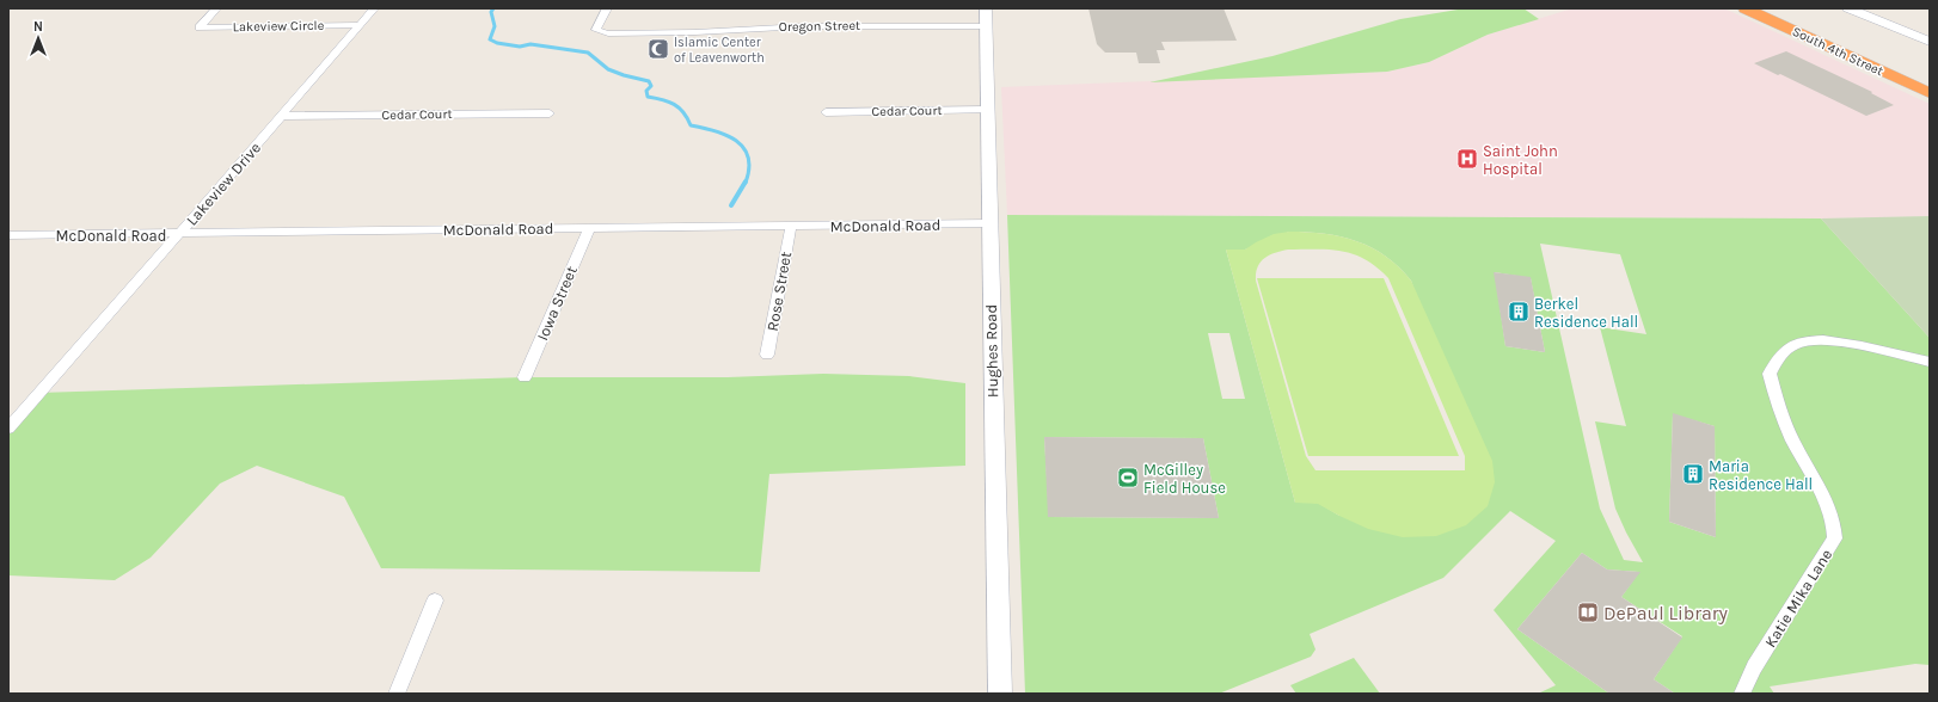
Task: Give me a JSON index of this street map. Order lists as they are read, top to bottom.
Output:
{
  "streets": {
    "highway": ["South 4th Street"],
    "street": [
      "Lakeview Circle",
      "Oregon Street",
      "Cedar Court",
      "Lakeview Drive",
      "McDonald Road",
      "Rose Street",
      "Iowa Street",
      "Hughes Road",
      "Katie Mika Lane"
    ]
  },
  "crossings": [
    ["Lakeview Circle", "Lakeview Drive"],
    ["Oregon Street", "Hughes Road"],
    ["Cedar Court", "Lakeview Drive"],
    ["Cedar Court", "Hughes Road"],
    ["Lakeview Drive", "McDonald Road"],
    ["McDonald Road", "Rose Street"],
    ["McDonald Road", "Iowa Street"],
    ["McDonald Road", "Hughes Road"]
  ],
  "places": {
    "mosque": ["Islamic Center of Leavenworth"],
    "hospital": ["Saint John Hospital"],
    "building": ["Berkel Residence Hall", "Maria Residence Hall"],
    "sports": ["McGilley Field House"],
    "library": ["DePaul Library"]
  },
  "north": "top"
}
